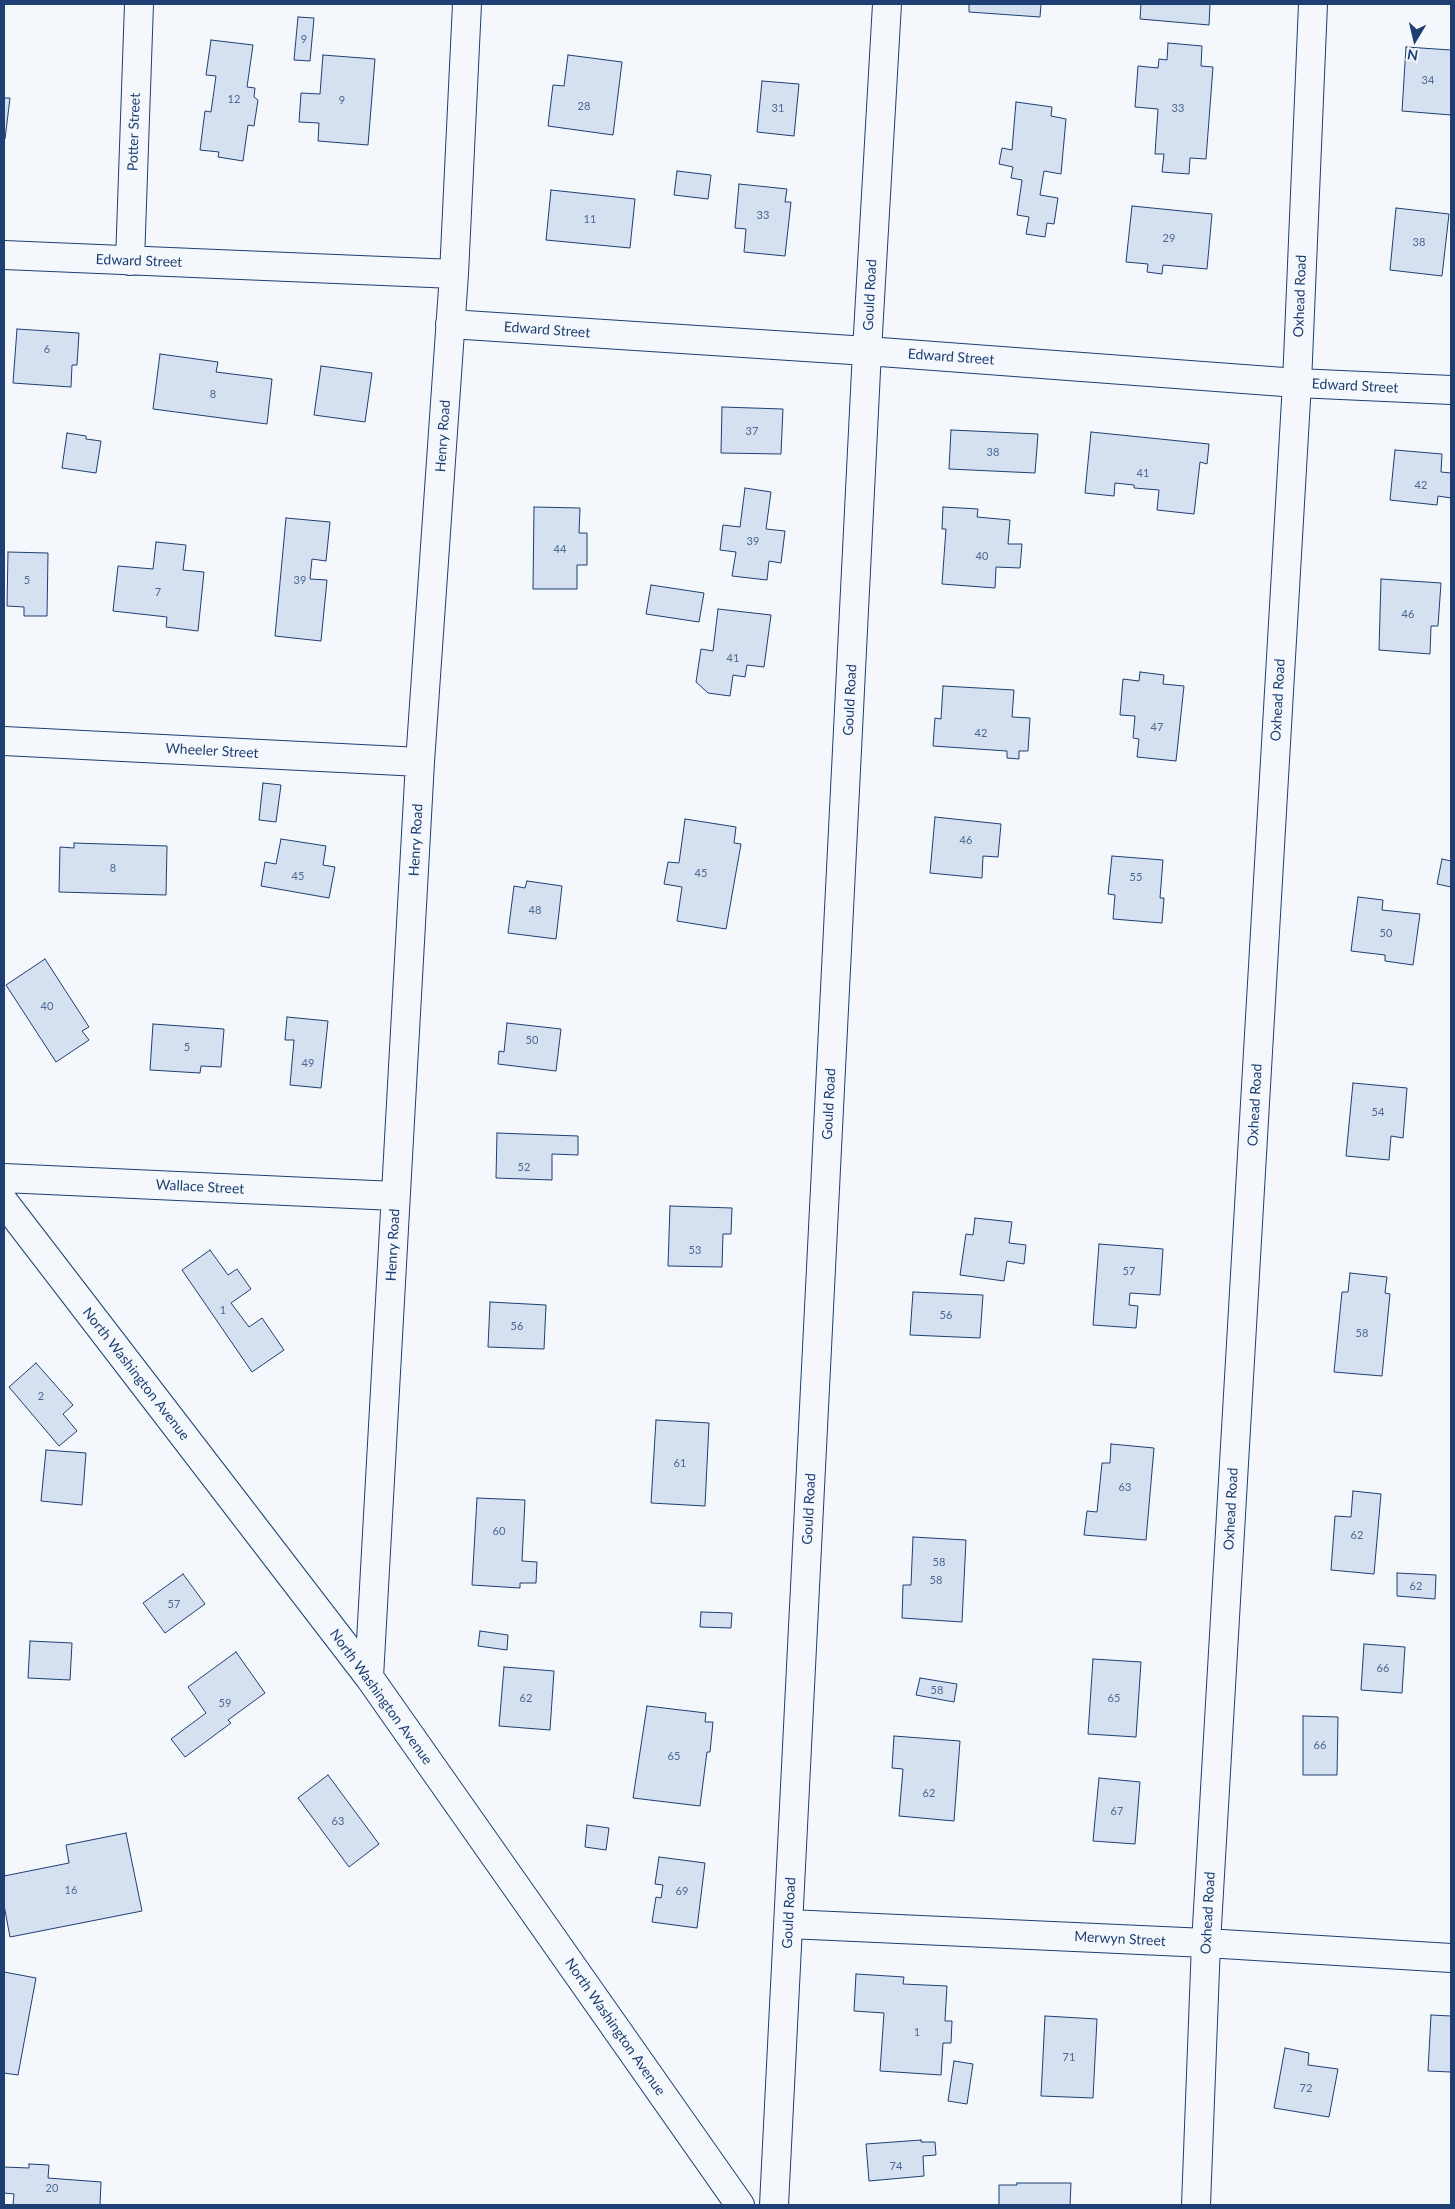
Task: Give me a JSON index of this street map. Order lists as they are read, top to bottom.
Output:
{
  "streets": {
    "street": [
      "Potter Street",
      "Edward Street",
      "Gould Road",
      "Oxhead Road",
      "Henry Road",
      "Wheeler Street",
      "Wallace Street",
      "North Washington Avenue",
      "Merwyn Street"
    ]
  },
  "crossings": [
    ["Potter Street", "Edward Street"],
    ["Edward Street", "Gould Road"],
    ["Edward Street", "Oxhead Road"],
    ["Edward Street", "Henry Road"],
    ["Gould Road", "Merwyn Street"],
    ["Oxhead Road", "Merwyn Street"],
    ["Henry Road", "Wheeler Street"],
    ["Henry Road", "Wallace Street"],
    ["Henry Road", "North Washington Avenue"]
  ],
  "house_numbers": [
    "9",
    "34",
    "12",
    "9",
    "28",
    "31",
    "33",
    "33",
    "11",
    "29",
    "38",
    "6",
    "8",
    "37",
    "38",
    "41",
    "42",
    "39",
    "44",
    "40",
    "5",
    "39",
    "7",
    "46",
    "41",
    "47",
    "42",
    "46",
    "8",
    "45",
    "45",
    "55",
    "48",
    "50",
    "40",
    "50",
    "5",
    "49",
    "54",
    "52",
    "53",
    "57",
    "1",
    "56",
    "56",
    "58",
    "2",
    "61",
    "63",
    "60",
    "62",
    "58",
    "58",
    "62",
    "57",
    "66",
    "58",
    "62",
    "65",
    "59",
    "66",
    "65",
    "62",
    "67",
    "63",
    "16",
    "69",
    "1",
    "71",
    "72",
    "74",
    "20"
  ],
  "north": "bottom"
}
